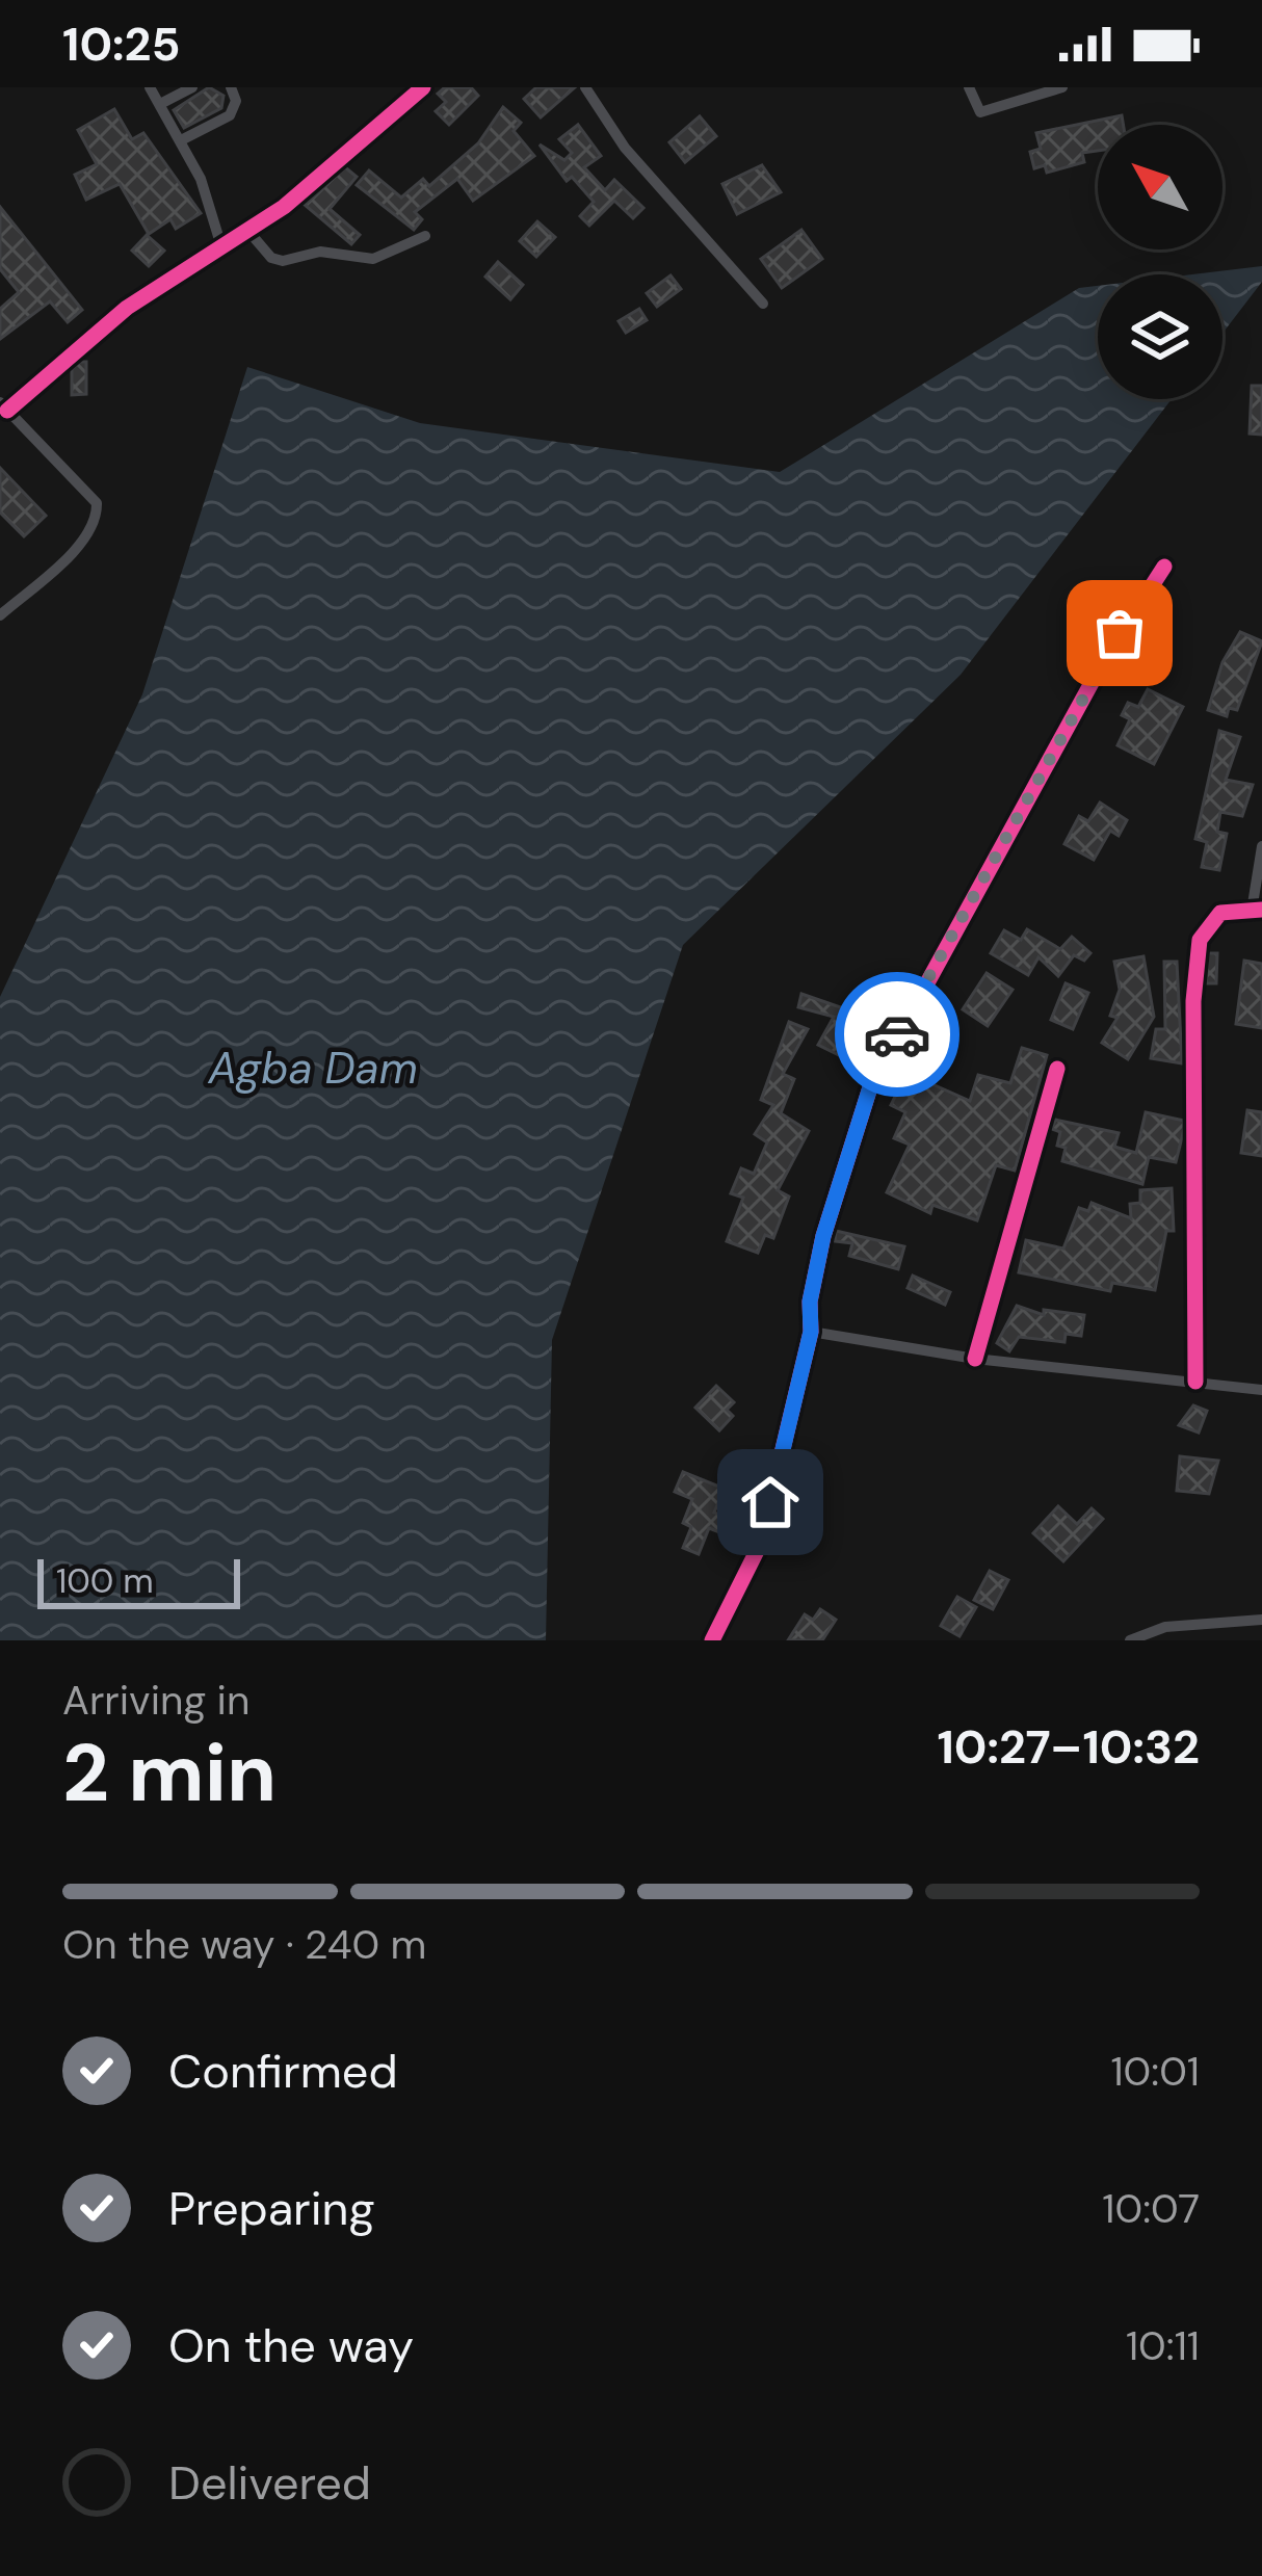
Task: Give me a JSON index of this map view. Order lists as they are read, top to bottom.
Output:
{
  "water": ["Agba Dam"],
  "scale_bar": "100 m",
  "north": "top left",
  "page": {
    "status": "10:25",
    "scale": "100 m",
    "heading": ["2 min", "Arriving in", "10:27–10:32"],
    "bar": "On the way · 240 m",
    "list": [
      ["Confirmed", "10:01"],
      ["Preparing", "10:07"],
      ["On the way", "10:11"],
      "Delivered"
    ]
  }
}
